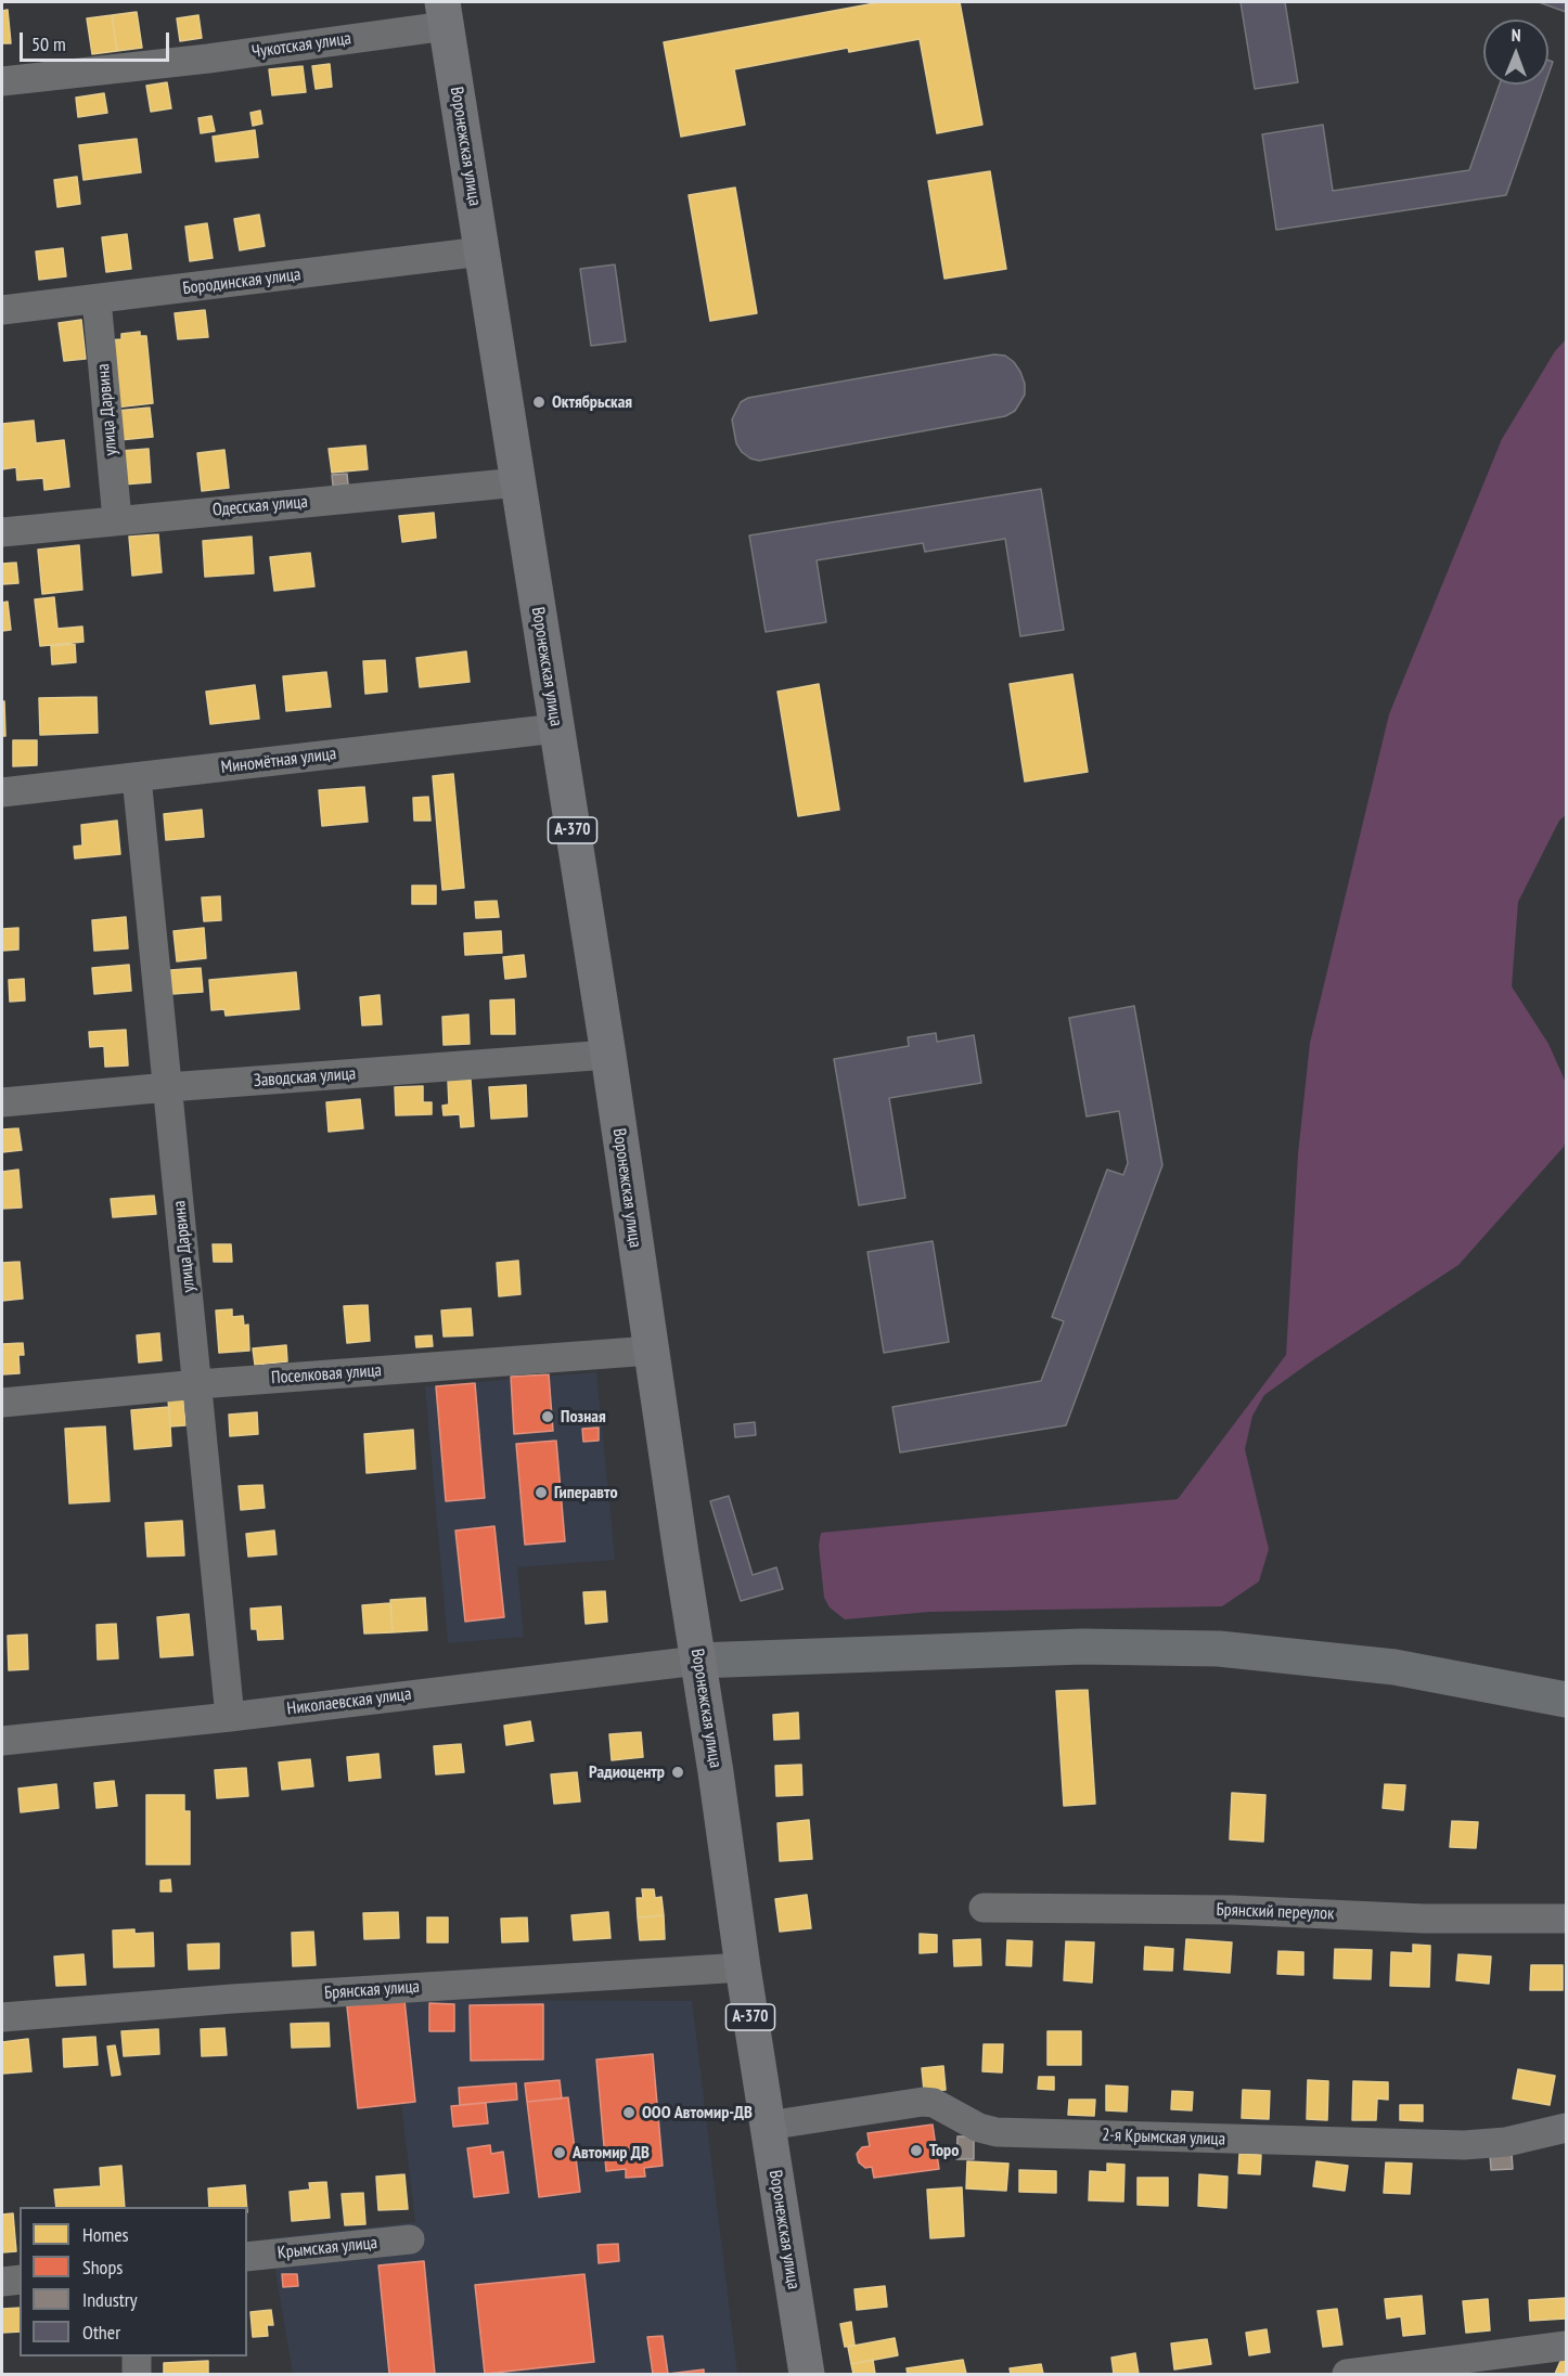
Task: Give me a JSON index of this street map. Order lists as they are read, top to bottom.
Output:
{
  "streets": {
    "highway": ["Воронежская улица", "А-370"],
    "street": [
      "Чукотская улица",
      "Бородинская улица",
      "улица Дарвина",
      "Одесская улица",
      "Миномётная улица",
      "Заводская улица",
      "Поселковая улица",
      "Николаевская улица",
      "Брянский переулок",
      "Брянская улица",
      "2-я Крымская улица",
      "Крымская улица"
    ]
  },
  "crossings": [
    ["Чукотская улица", "Воронежская улица"],
    ["Воронежская улица", "Бородинская улица"],
    ["Воронежская улица", "Одесская улица"],
    ["Воронежская улица", "Миномётная улица"],
    ["Воронежская улица", "Заводская улица"],
    ["Воронежская улица", "Поселковая улица"],
    ["Воронежская улица", "Николаевская улица"],
    ["Воронежская улица", "Брянская улица"],
    ["Воронежская улица", "2-я Крымская улица"],
    ["Бородинская улица", "улица Дарвина"],
    ["улица Дарвина", "Одесская улица"],
    ["улица Дарвина", "Миномётная улица"],
    ["улица Дарвина", "Заводская улица"],
    ["улица Дарвина", "Поселковая улица"],
    ["улица Дарвина", "Николаевская улица"]
  ],
  "places": [
    "Октябрьская",
    "Позная",
    "Гиперавто",
    "Радиоцентр",
    "ООО Автомир-ДВ",
    "Торо",
    "Автомир ДВ"
  ],
  "legend": [
    "Homes",
    "Shops",
    "Industry",
    "Other"
  ],
  "scale_bar": "50 m",
  "north": "top"
}
